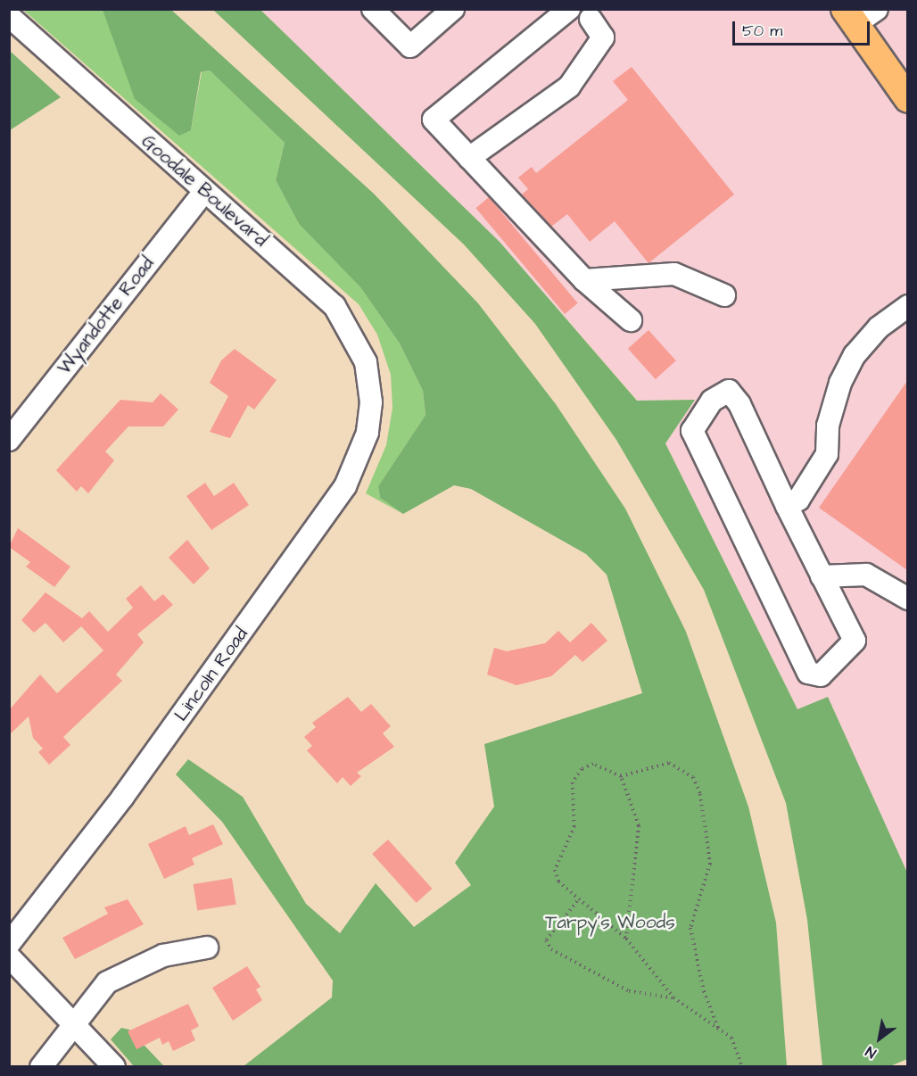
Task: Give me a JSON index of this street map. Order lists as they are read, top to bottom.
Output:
{
  "streets": {
    "street": ["Goodale Boulevard", "Wyandotte Road", "Lincoln Road"]
  },
  "crossings": [
    ["Goodale Boulevard", "Wyandotte Road"],
    ["Goodale Boulevard", "Lincoln Road"]
  ],
  "parks": ["Tarpy's Woods"],
  "scale_bar": "50 m",
  "north": "bottom left"
}
